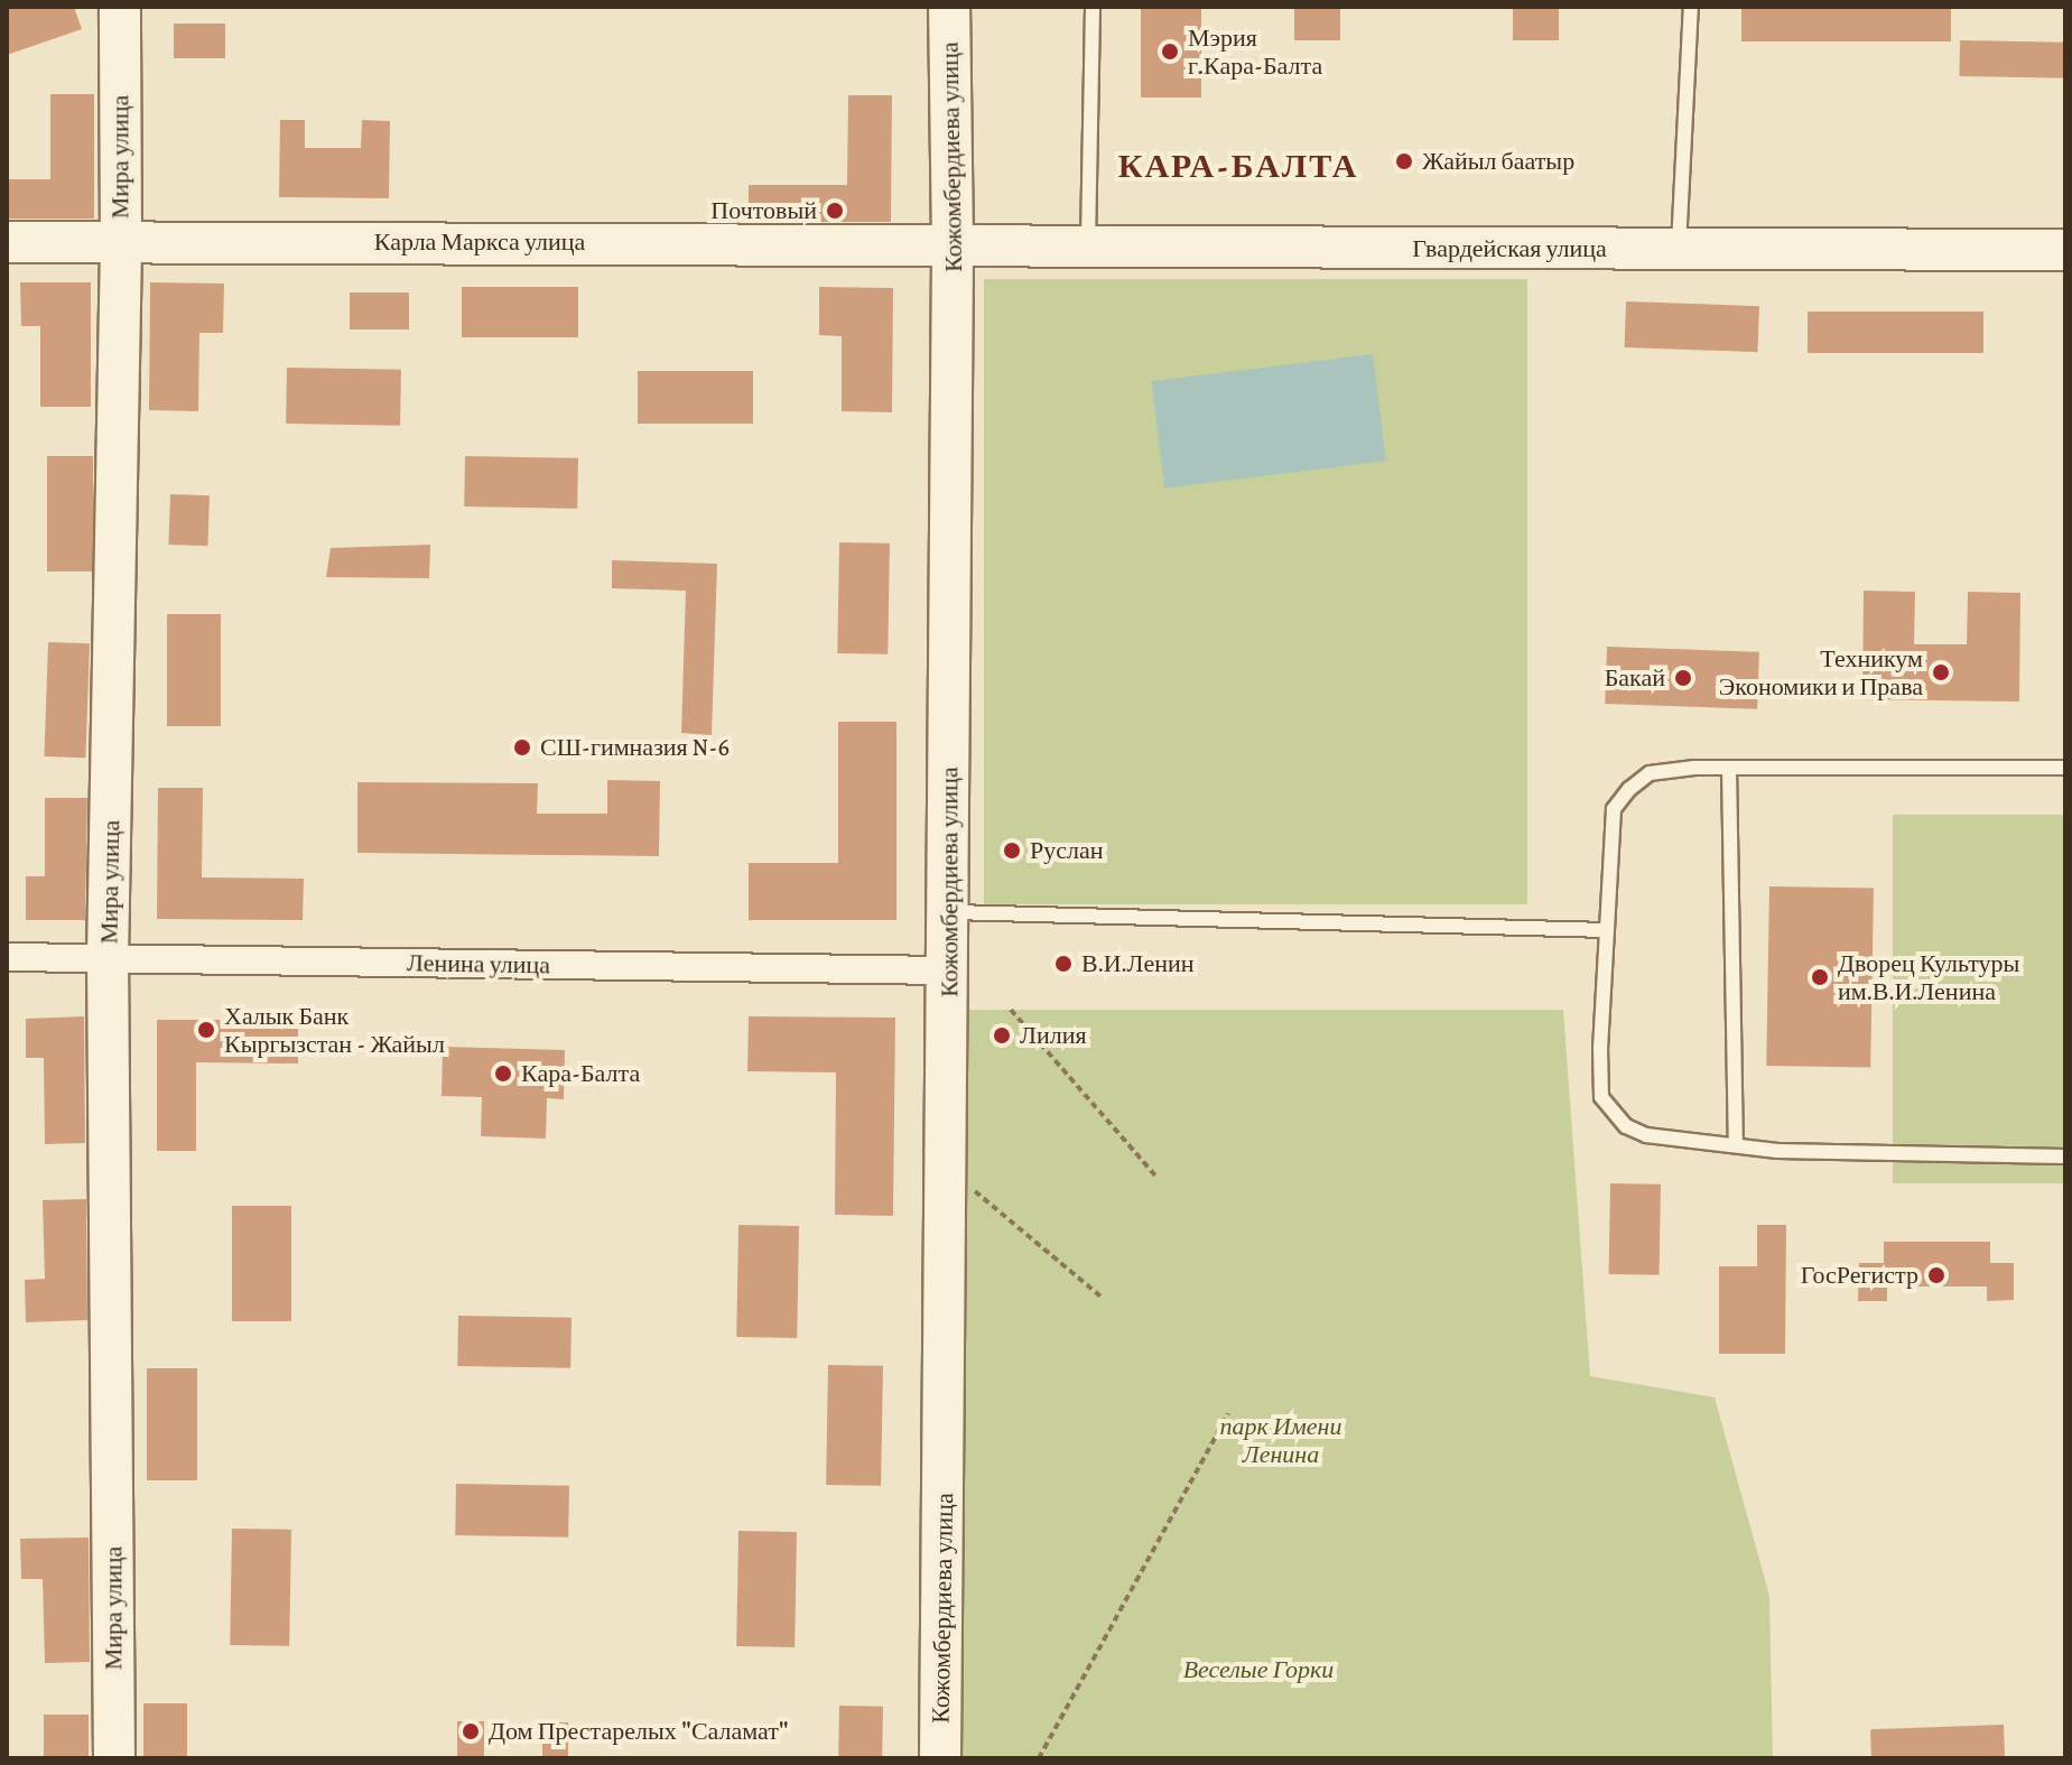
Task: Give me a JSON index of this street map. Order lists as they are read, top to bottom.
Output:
{
  "streets": {
    "street": [
      "Мира улица",
      "Кожомбердиева улица",
      "Карла Маркса улица",
      "Гвардейская улица",
      "Ленина улица"
    ]
  },
  "crossings": [
    ["Мира улица", "Карла Маркса улица"],
    ["Мира улица", "Ленина улица"],
    ["Кожомбердиева улица", "Карла Маркса улица"],
    ["Кожомбердиева улица", "Гвардейская улица"],
    ["Кожомбердиева улица", "Ленина улица"],
    ["Карла Маркса улица", "Гвардейская улица"]
  ],
  "districts": ["КАРА-БАЛТА"],
  "parks": ["парк Имени Ленина", "Веселые Горки"],
  "places": [
    "Мэрия г.Кара-Балта",
    "Жайыл баатыр",
    "Почтовый",
    "Техникум Экономики и Права",
    "Бакай",
    "СШ-гимназия N-6",
    "Руслан",
    "В.И.Ленин",
    "Дворец Культуры им.В.И.Ленина",
    "Халык Банк Кыргызстан - Жайыл",
    "Лилия",
    "Кара-Балта",
    "ГосРегистр",
    "Дом Престарелых \"Саламат\""
  ]
}
